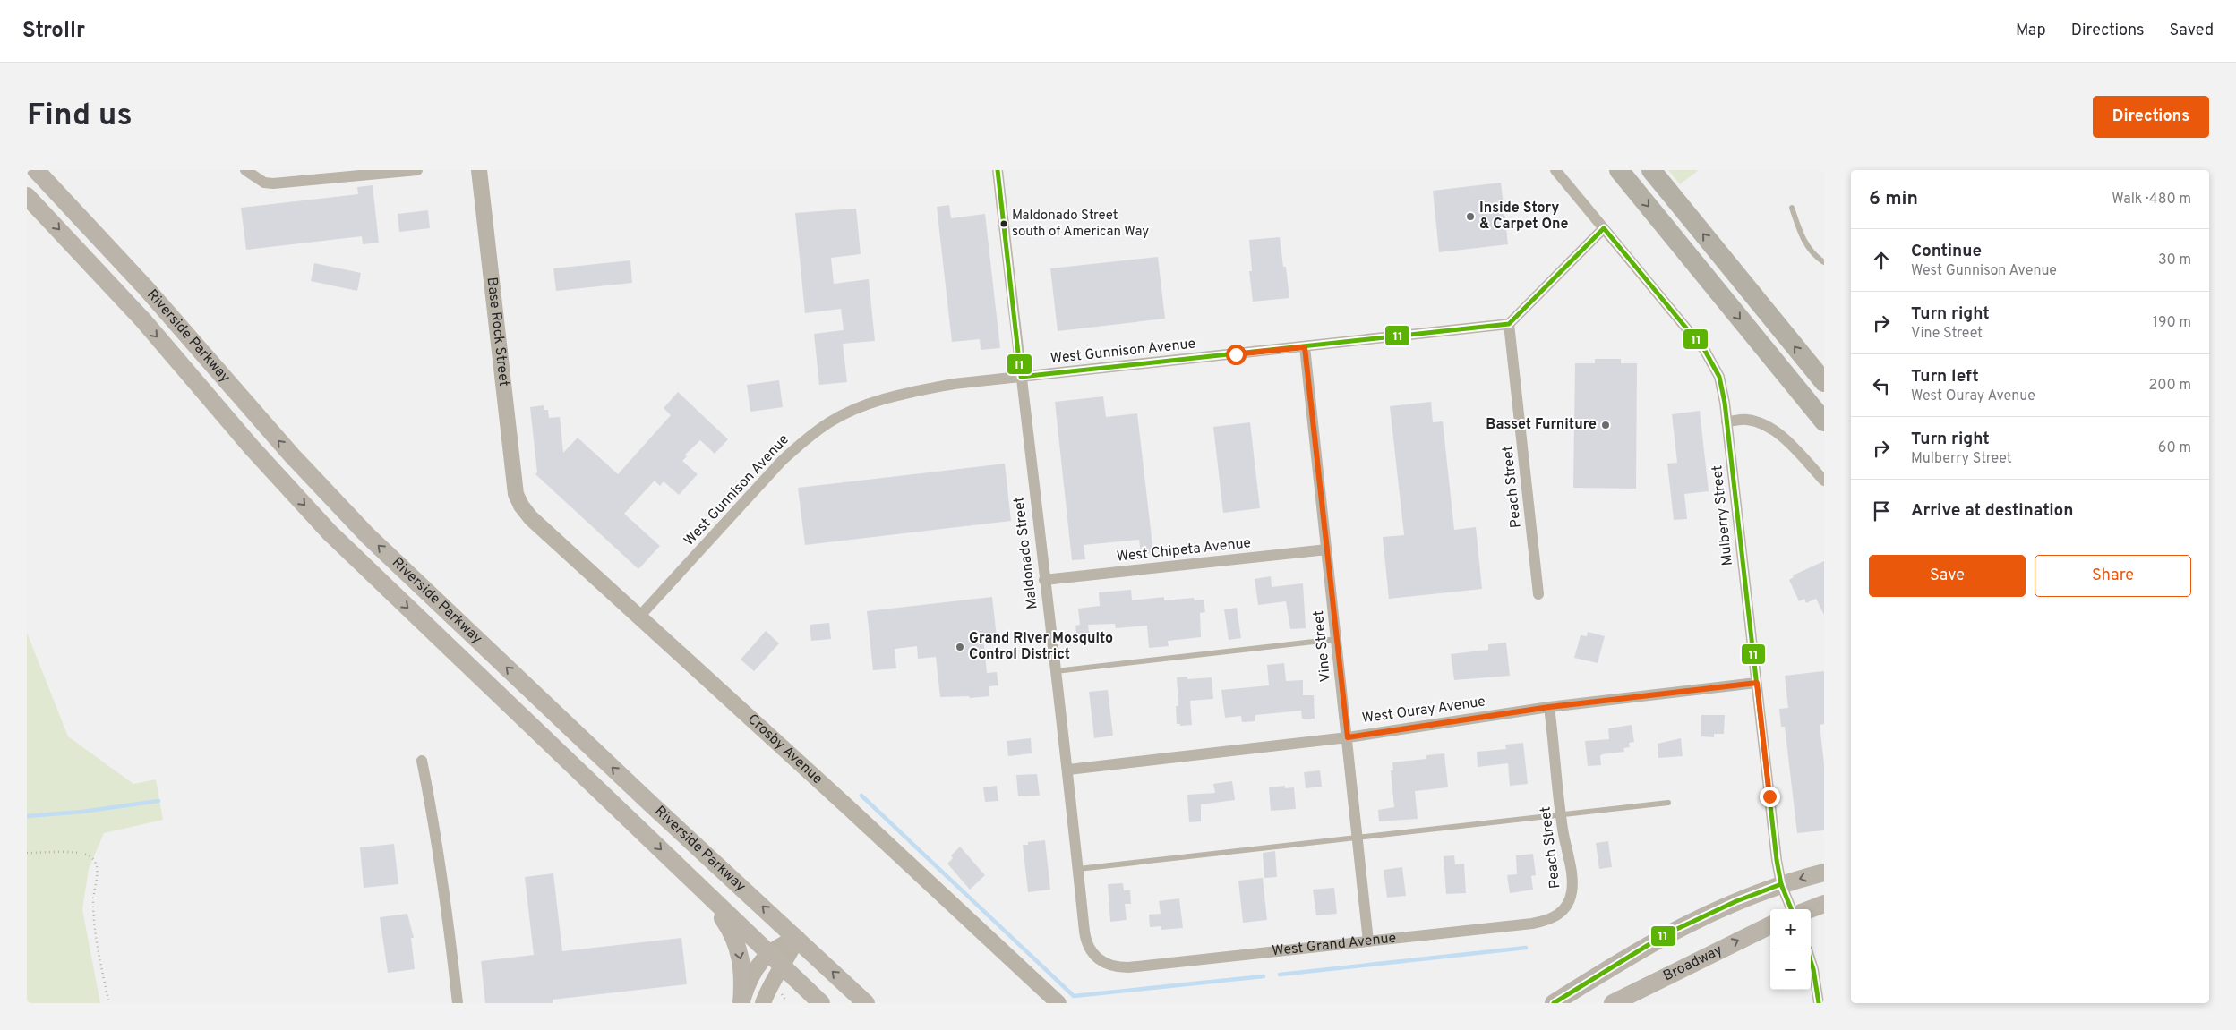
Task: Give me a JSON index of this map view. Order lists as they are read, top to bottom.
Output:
{
  "streets": {
    "main road": ["Riverside Parkway", "Broadway"],
    "street": [
      "Base Rock Street",
      "West Gunnison Avenue",
      "Peach Street",
      "Mulberry Street",
      "West Chipeta Avenue",
      "Maldonado Street",
      "Vine Street",
      "West Ouray Avenue",
      "Crosby Avenue",
      "West Grand Avenue"
    ]
  },
  "crossings": [
    ["Base Rock Street", "Crosby Avenue"],
    ["West Gunnison Avenue", "Peach Street"],
    ["West Gunnison Avenue", "Maldonado Street"],
    ["West Gunnison Avenue", "Vine Street"],
    ["West Gunnison Avenue", "Crosby Avenue"],
    ["Peach Street", "West Ouray Avenue"],
    ["Peach Street", "West Grand Avenue"],
    ["Mulberry Street", "West Ouray Avenue"],
    ["West Chipeta Avenue", "Maldonado Street"],
    ["West Chipeta Avenue", "Vine Street"],
    ["Maldonado Street", "West Ouray Avenue"],
    ["Maldonado Street", "West Grand Avenue"],
    ["Vine Street", "West Ouray Avenue"],
    ["Vine Street", "West Grand Avenue"]
  ],
  "places": [
    "Inside Story & Carpet One",
    "Maldonado Street south of American Way",
    "Basset Furniture",
    "Grand River Mosquito Control District"
  ],
  "lines": ["transit line 11"],
  "page": {
    "header": "Strollr",
    "nav": ["Map", "Directions", "Saved"],
    "buttons": [
      "Directions",
      ["Save", "Share"]
    ],
    "title": "Find us",
    "heading": ["6 min", "Walk · 480 m"],
    "list": [
      ["Continue", "West Gunnison Avenue", "30 m"],
      ["Turn right", "Vine Street", "190 m"],
      ["Turn left", "West Ouray Avenue", "200 m"],
      ["Turn right", "Mulberry Street", "60 m"],
      "Arrive at destination"
    ],
    "map_buttons": ["+", "−"]
  }
}
